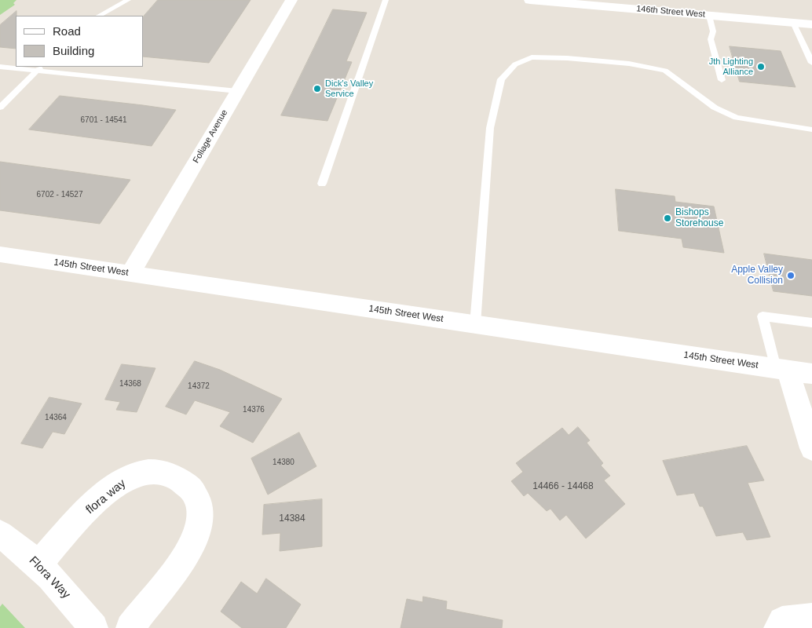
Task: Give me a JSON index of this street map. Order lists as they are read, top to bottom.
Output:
{
  "streets": {
    "street": [
      "146th Street West",
      "Foliage Avenue",
      "145th Street West",
      "flora way",
      "Flora Way"
    ]
  },
  "crossings": [
    ["Foliage Avenue", "145th Street West"],
    ["flora way", "Flora Way"]
  ],
  "places": [
    "Jth Lighting Alliance",
    "Dick's Valley Service",
    "Bishops Storehouse",
    "Apple Valley Collision"
  ],
  "house_numbers": [
    "6701 - 14541",
    "6702 - 14527",
    "14368",
    "14372",
    "14376",
    "14364",
    "14380",
    "14466 - 14468",
    "14384"
  ],
  "legend": ["Road", "Building"]
}
